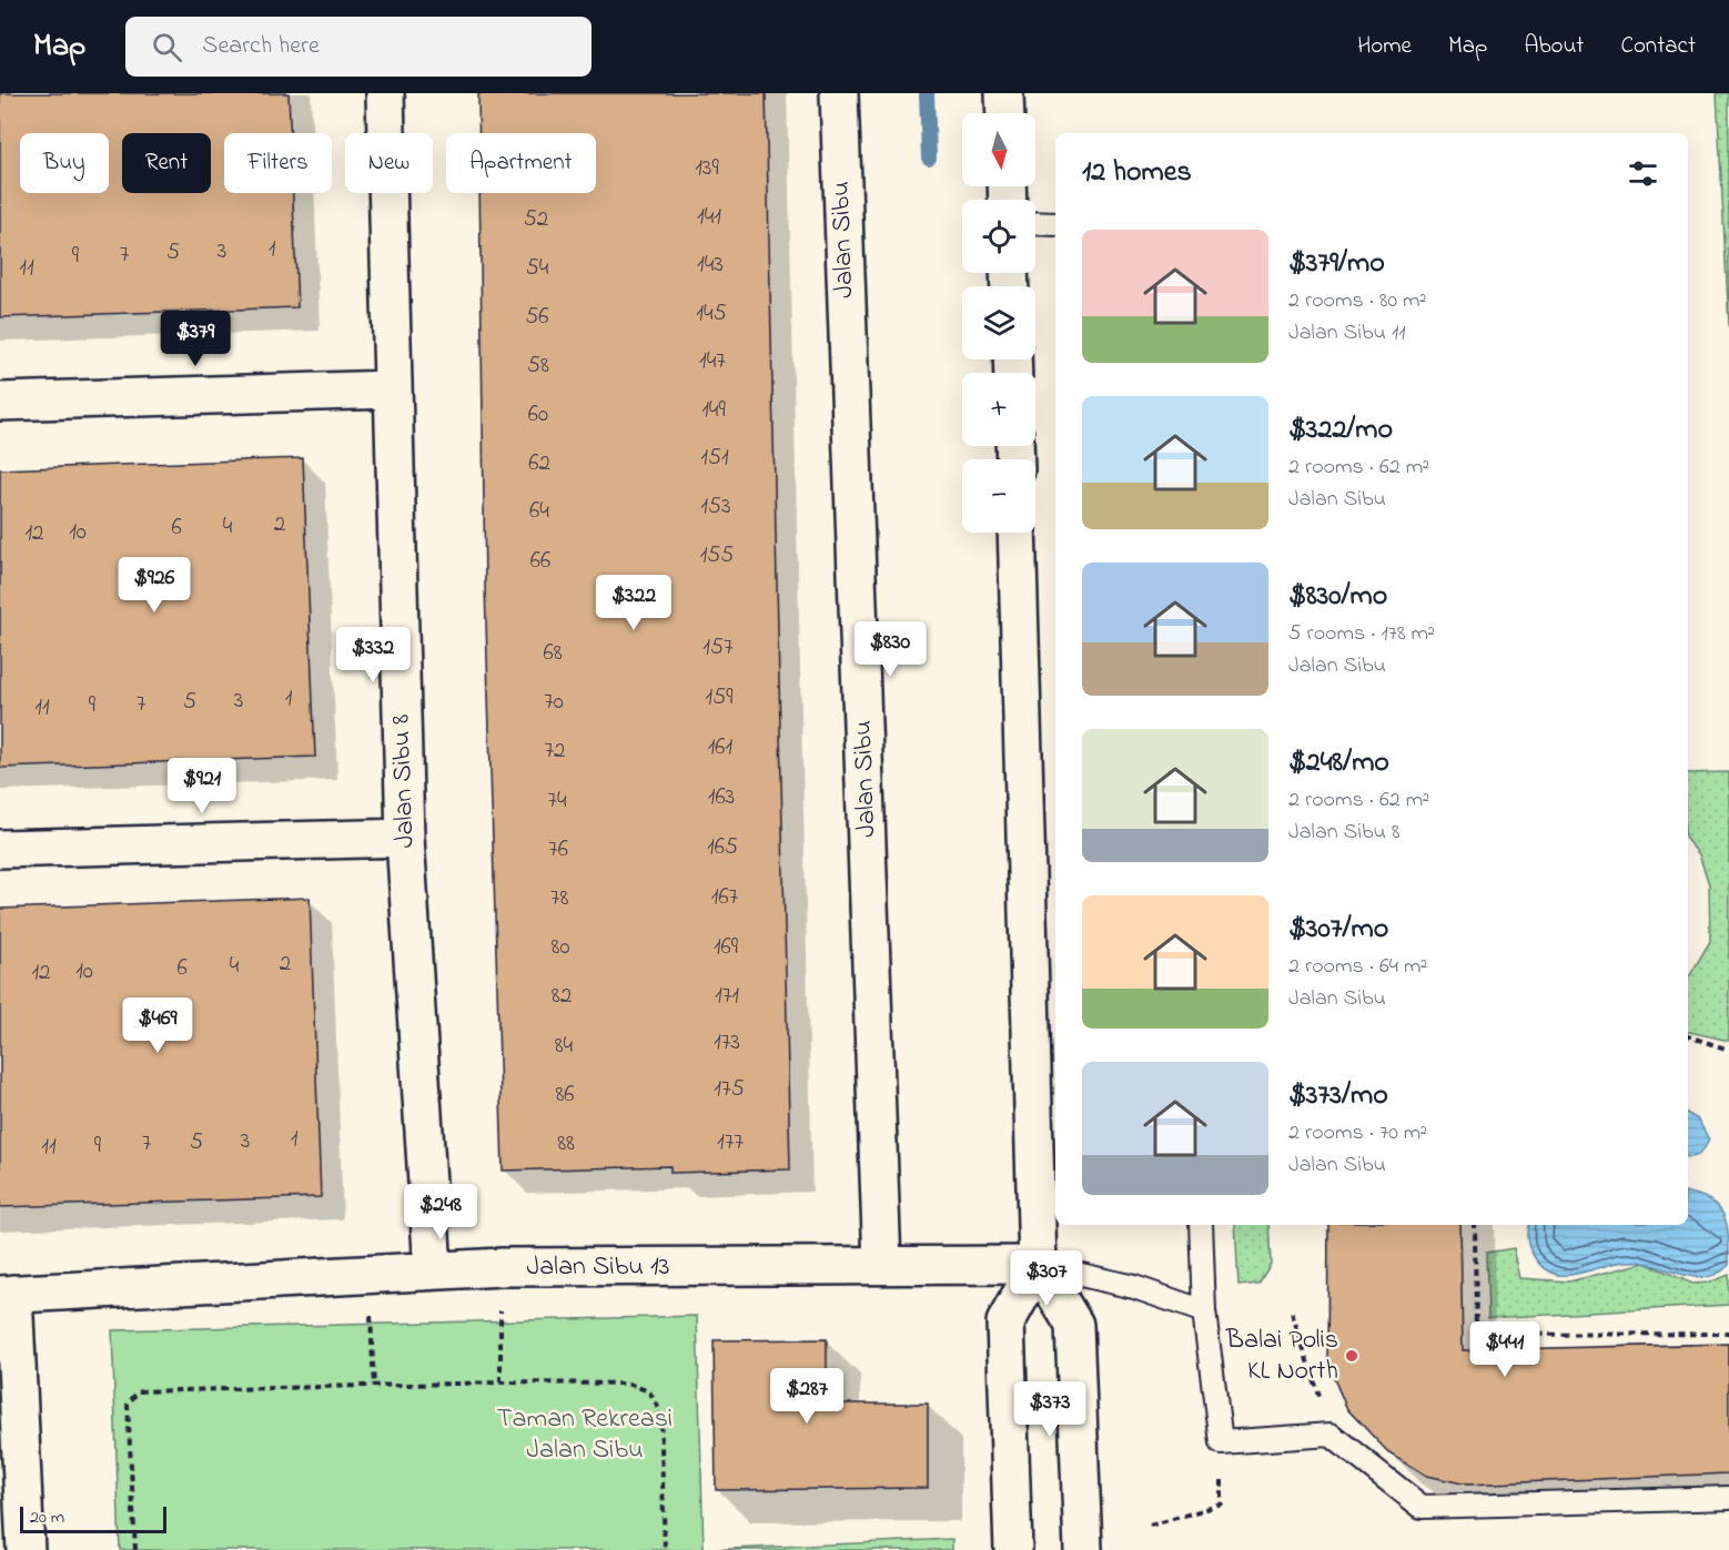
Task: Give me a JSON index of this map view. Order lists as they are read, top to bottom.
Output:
{
  "streets": {
    "street": ["Jalan Sibu", "Jalan Sibu 8", "Jalan Sibu 13"]
  },
  "crossings": [
    ["Jalan Sibu", "Jalan Sibu 13"],
    ["Jalan Sibu 8", "Jalan Sibu 13"]
  ],
  "parks": ["Taman Rekreasi Jalan Sibu"],
  "places": ["Balai Polis KL North"],
  "house_numbers": [
    "139",
    "141",
    "52",
    "1",
    "3",
    "5",
    "7",
    "9",
    "143",
    "11",
    "54",
    "145",
    "56",
    "147",
    "58",
    "149",
    "60",
    "151",
    "62",
    "153",
    "64",
    "2",
    "4",
    "6",
    "10",
    "12",
    "155",
    "66",
    "157",
    "68",
    "159",
    "1",
    "3",
    "5",
    "70",
    "7",
    "9",
    "11",
    "161",
    "72",
    "163",
    "74",
    "165",
    "76",
    "167",
    "78",
    "80",
    "169",
    "2",
    "4",
    "6",
    "10",
    "12",
    "82",
    "171",
    "173",
    "84",
    "175",
    "86",
    "1",
    "3",
    "5",
    "177",
    "7",
    "88",
    "9",
    "11"
  ],
  "scale_bar": "20 m",
  "north": "bottom",
  "page": {
    "header": "Map",
    "search": "Search here",
    "nav": [
      "Home",
      "Map",
      "About",
      "Contact"
    ],
    "map_buttons": ["+", "−"],
    "chip": [
      "Buy",
      "Rent",
      "Filters",
      "New",
      "Apartment"
    ],
    "heading": "12 homes",
    "list": [
      {
        "name": "$379/mo",
        "note": "2 rooms · 80 m² · Jalan Sibu 11"
      },
      {
        "name": "$322/mo",
        "note": "2 rooms · 62 m² · Jalan Sibu"
      },
      {
        "name": "$830/mo",
        "note": "5 rooms · 178 m² · Jalan Sibu"
      },
      {
        "name": "$248/mo",
        "note": "2 rooms · 62 m² · Jalan Sibu 8"
      },
      {
        "name": "$307/mo",
        "note": "2 rooms · 64 m² · Jalan Sibu"
      },
      {
        "name": "$373/mo",
        "note": "2 rooms · 70 m² · Jalan Sibu"
      }
    ],
    "price": [
      "$379",
      "$926",
      "$322",
      "$830",
      "$332",
      "$921",
      "$469",
      "$248",
      "$307",
      "$441",
      "$287",
      "$373"
    ],
    "scale": "20 m"
  }
}
